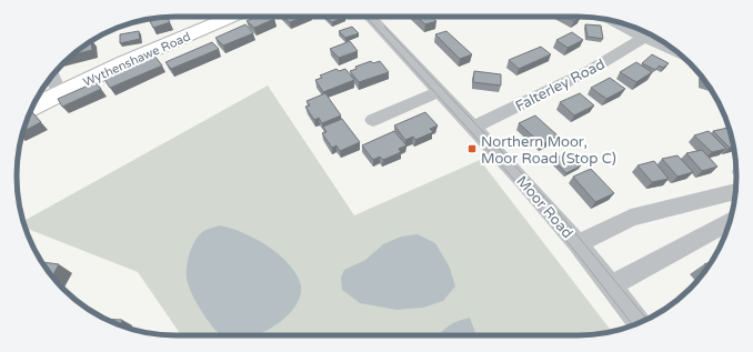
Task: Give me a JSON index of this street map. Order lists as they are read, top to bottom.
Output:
{
  "streets": {
    "main road": ["Wythenshawe Road"],
    "street": ["Falterley Road", "Moor Road"]
  },
  "crossings": [
    ["Falterley Road", "Moor Road"]
  ],
  "places": {
    "transit": ["Northern Moor, Moor Road (Stop C)"]
  }
}
